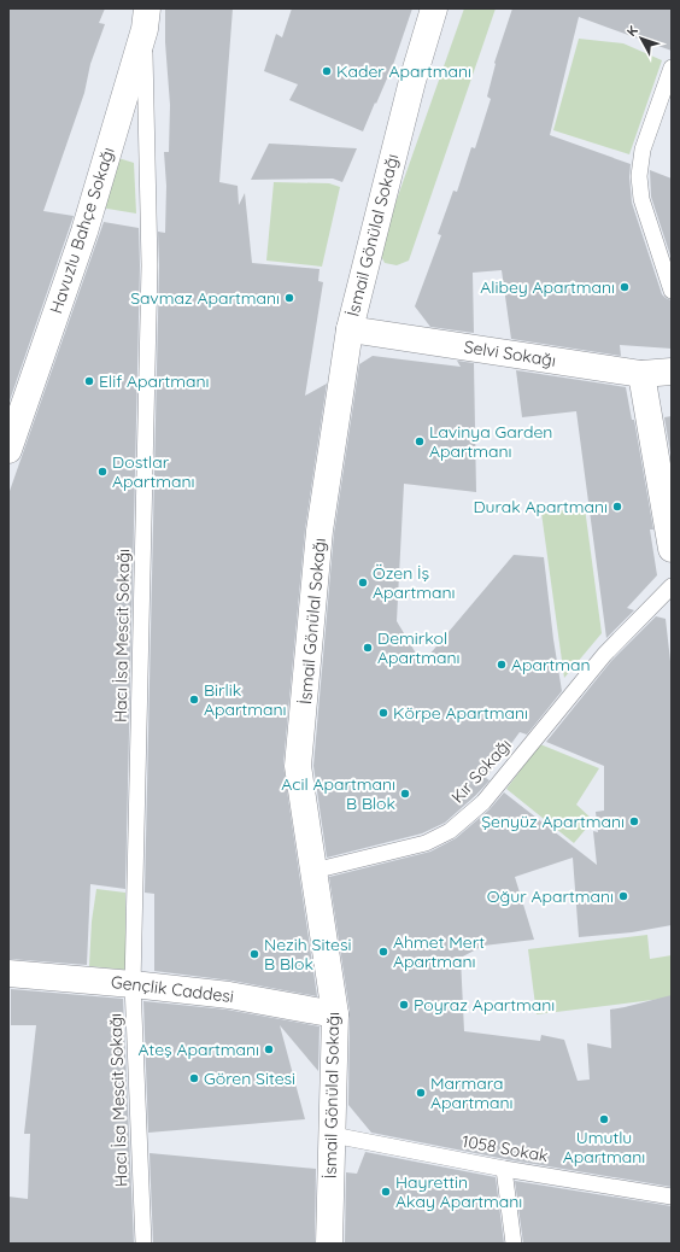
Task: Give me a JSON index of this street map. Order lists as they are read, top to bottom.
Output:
{
  "streets": {
    "street": [
      "Havuzlu Bahçe Sokağı",
      "İsmail Gönülal Sokağı",
      "Selvi Sokağı",
      "Gençlik Caddesi"
    ],
    "lane": ["Hacı İsa Mescit Sokağı", "Kır Sokağı", "1058 Sokak"]
  },
  "crossings": [
    ["Havuzlu Bahçe Sokağı", "Hacı İsa Mescit Sokağı"],
    ["İsmail Gönülal Sokağı", "Selvi Sokağı"],
    ["İsmail Gönülal Sokağı", "Kır Sokağı"],
    ["İsmail Gönülal Sokağı", "Gençlik Caddesi"],
    ["İsmail Gönülal Sokağı", "1058 Sokak"],
    ["Hacı İsa Mescit Sokağı", "Gençlik Caddesi"]
  ],
  "places": [
    "Kader Apartmanı",
    "Alibey Apartmanı",
    "Savmaz Apartmanı",
    "Elif Apartmanı",
    "Lavinya Garden Apartmanı",
    "Dostlar Apartmanı",
    "Durak Apartmanı",
    "Özen İş Apartmanı",
    "Demirkol Apartmanı",
    "Apartman",
    "Birlik Apartmanı",
    "Körpe Apartmanı",
    "Acil Apartmanı B Blok",
    "Şenyüz Apartmanı",
    "Oğur Apartmanı",
    "Ahmet Mert Apartmanı",
    "Nezih Sitesi B Blok",
    "Poyraz Apartmanı",
    "Ateş Apartmanı",
    "Gören Sitesi",
    "Marmara Apartmanı",
    "Umutlu Apartmanı",
    "Hayrettin Akay Apartmanı"
  ],
  "north": "top left"
}
